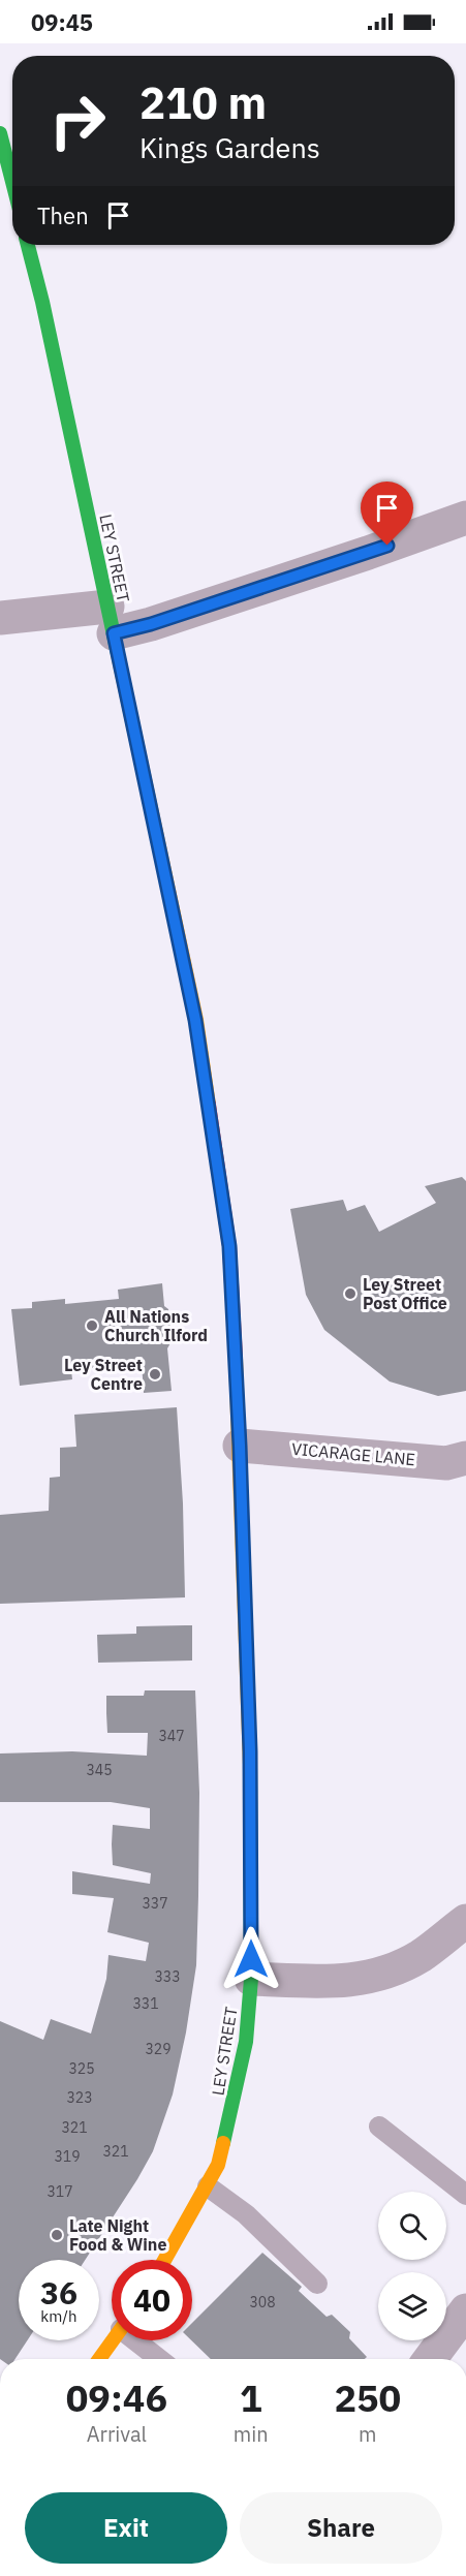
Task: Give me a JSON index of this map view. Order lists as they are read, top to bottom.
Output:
{
  "streets": {
    "street": ["LEY STREET", "VICARAGE LANE"]
  },
  "crossings": [
    ["LEY STREET", "VICARAGE LANE"]
  ],
  "places": [
    "Ley Street Post Office",
    "All Nations Church Ilford",
    "Ley Street Centre",
    "Late Night Food & Wine"
  ],
  "house_numbers": [
    "347",
    "345",
    "337",
    "333",
    "331",
    "329",
    "325",
    "323",
    "321",
    "321",
    "319",
    "317",
    "308"
  ],
  "page": {
    "status": "09:45",
    "turn": ["210 m", "Kings Gardens"],
    "then": "Then",
    "speed": "36 km/h",
    "limit": "40",
    "eta": [
      "09:46",
      "Arrival",
      "1",
      "min",
      "250",
      "m"
    ],
    "buttons": ["Exit", "Share"]
  }
}
